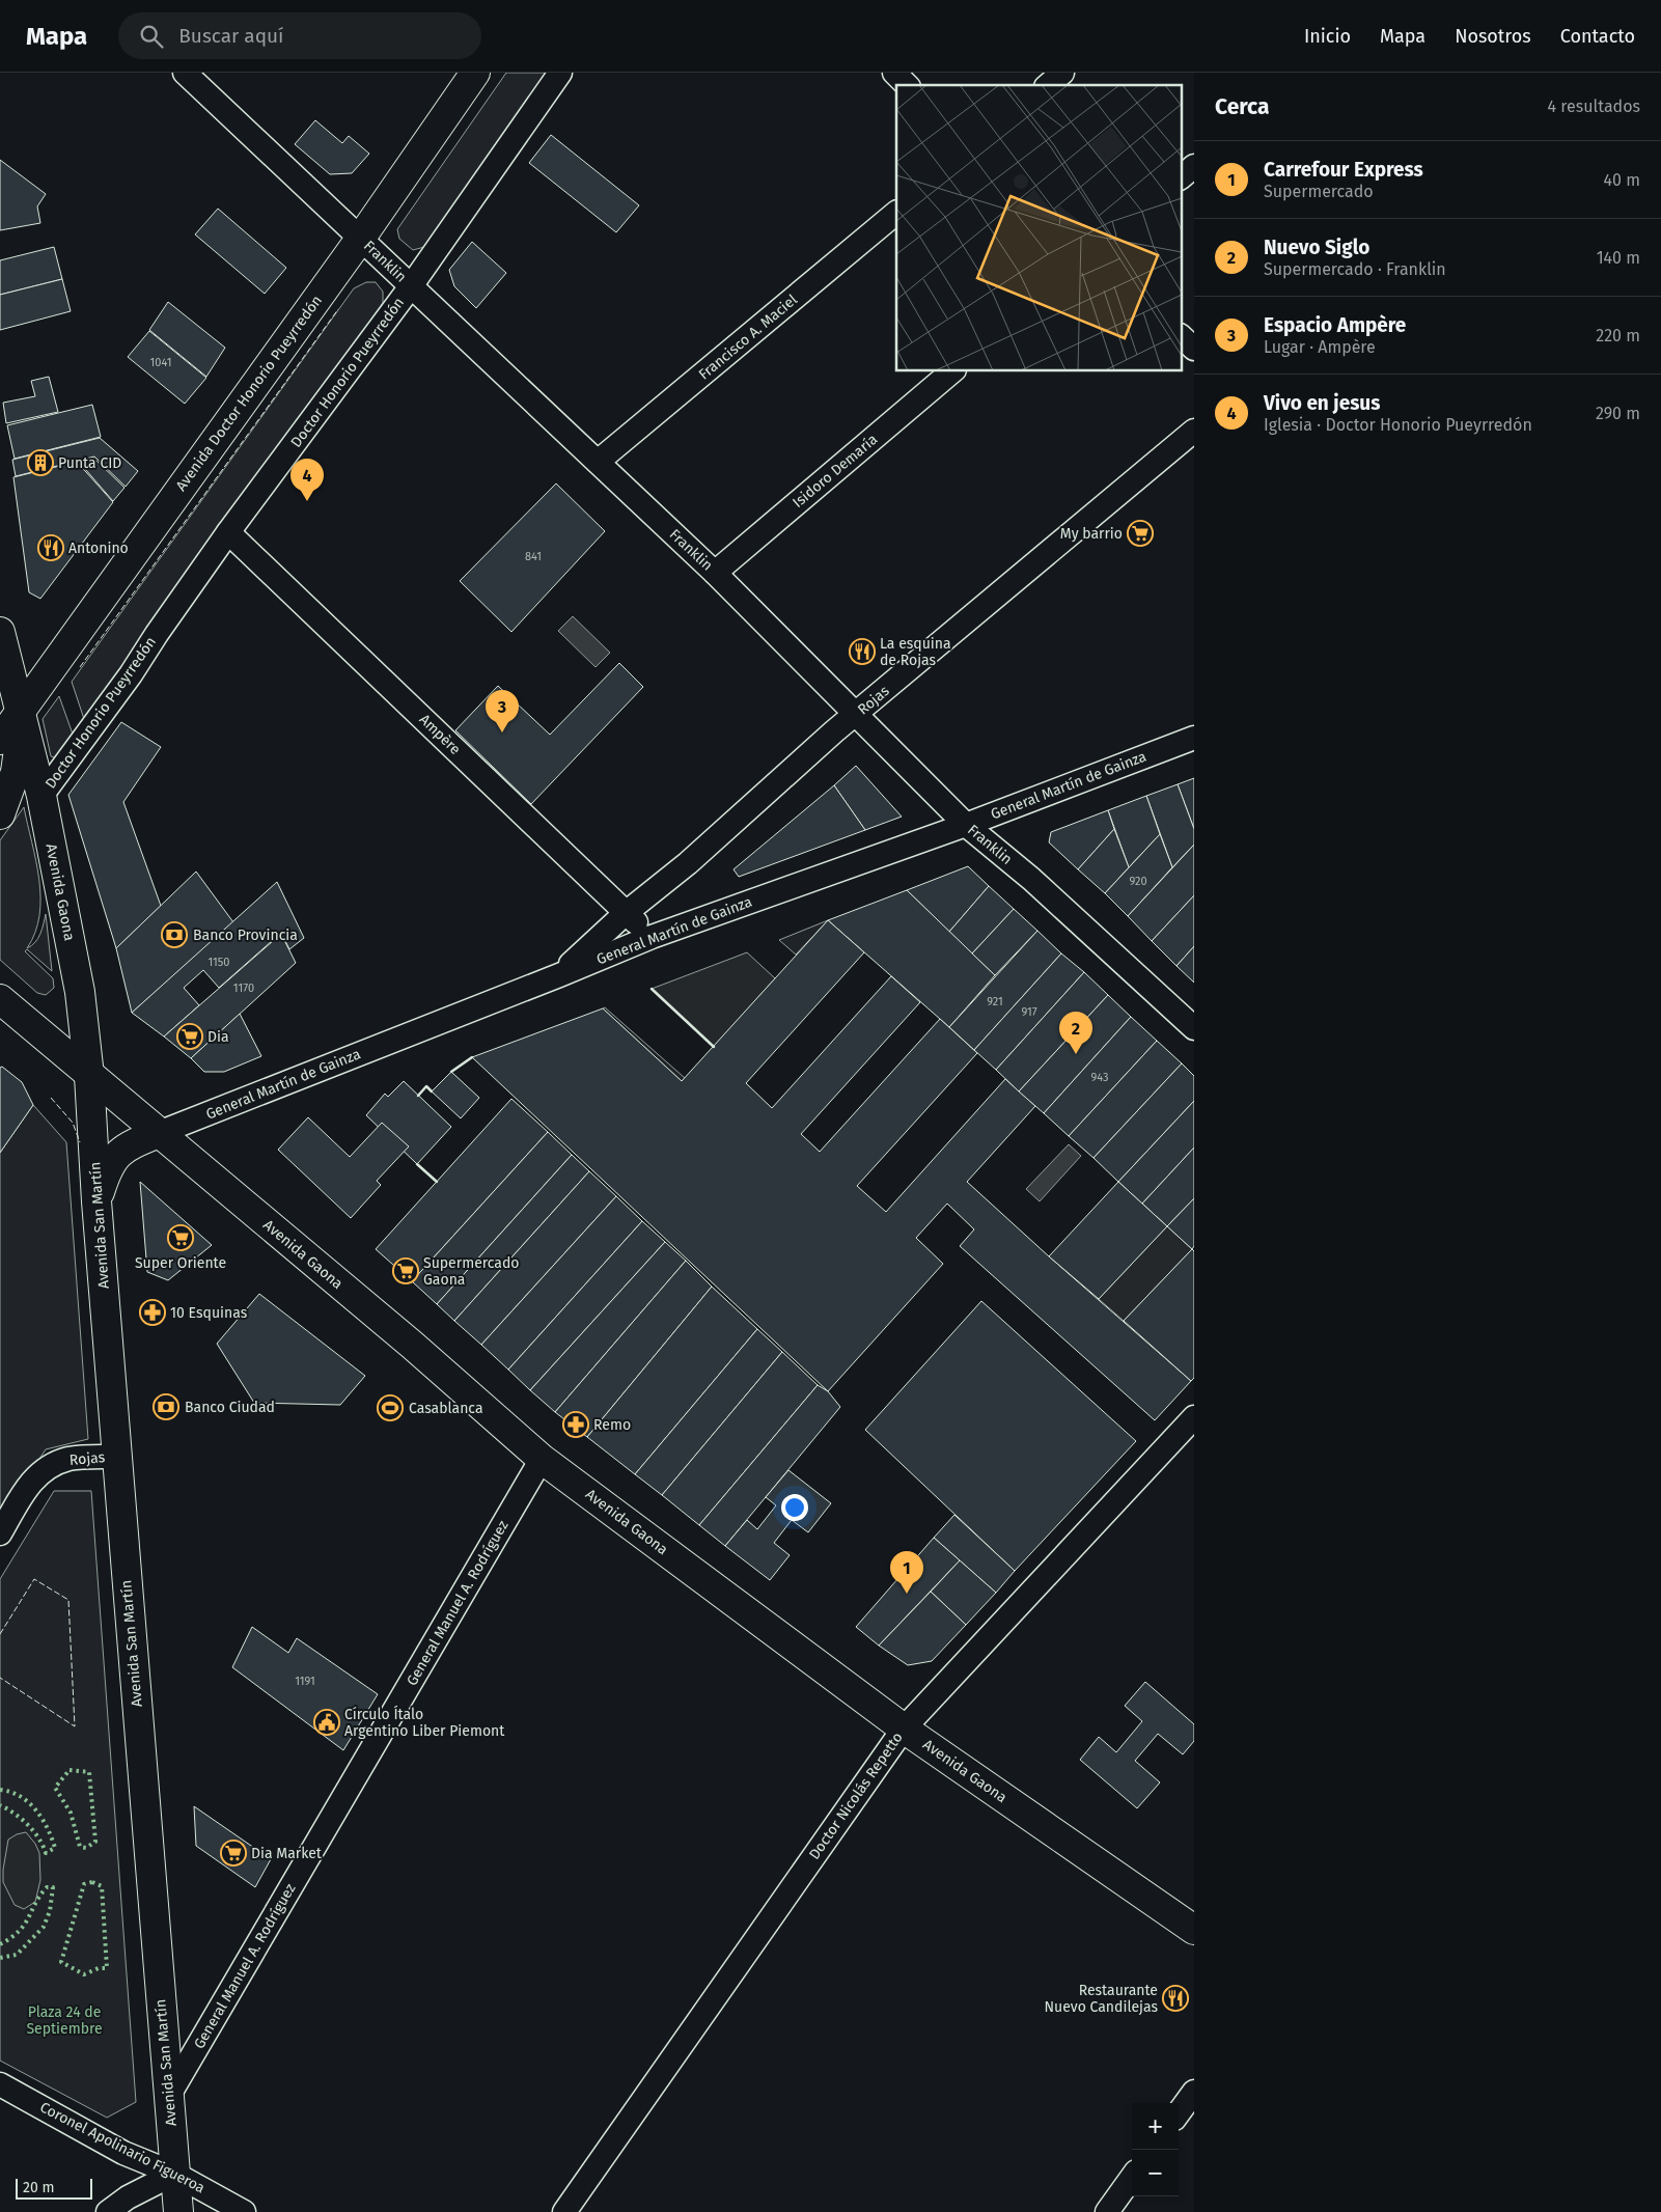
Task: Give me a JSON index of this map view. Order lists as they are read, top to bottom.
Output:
{
  "streets": {
    "main road": ["Avenida Doctor Honorio Pueyrredón", "Avenida Gaona", "Avenida San Martín"],
    "street": [
      "Franklin",
      "Francisco A. Maciel",
      "Doctor Honorio Pueyrredón",
      "Isidoro Demaría",
      "Rojas",
      "Ampère",
      "General Martín de Gainza",
      "General Manuel A. Rodríguez",
      "Doctor Nicolás Repetto",
      "Coronel Apolinario Figueroa"
    ]
  },
  "crossings": [
    ["Franklin", "Francisco A. Maciel"],
    ["Franklin", "Doctor Honorio Pueyrredón"],
    ["Franklin", "Avenida Doctor Honorio Pueyrredón"],
    ["Franklin", "Isidoro Demaría"],
    ["Franklin", "Rojas"],
    ["Franklin", "General Martín de Gainza"],
    ["Doctor Honorio Pueyrredón", "Ampère"],
    ["Doctor Honorio Pueyrredón", "Avenida Gaona"],
    ["Avenida Doctor Honorio Pueyrredón", "Avenida Gaona"],
    ["Rojas", "Ampère"],
    ["Rojas", "General Martín de Gainza"],
    ["Rojas", "Avenida San Martín"],
    ["Ampère", "General Martín de Gainza"],
    ["General Martín de Gainza", "Avenida Gaona"],
    ["Avenida Gaona", "Avenida San Martín"],
    ["Avenida Gaona", "General Manuel A. Rodríguez"],
    ["Avenida Gaona", "Doctor Nicolás Repetto"],
    ["Avenida San Martín", "General Manuel A. Rodríguez"],
    ["Avenida San Martín", "Coronel Apolinario Figueroa"]
  ],
  "parks": ["Plaza 24 de Septiembre"],
  "places": {
    "building": ["Punta CID"],
    "supermarket": [
      "My barrio",
      "Dia",
      "Super Oriente",
      "Supermercado Gaona",
      "Dia Market"
    ],
    "restaurant": ["Antonino", "La esquina de Rojas", "Restaurante Nuevo Candilejas"],
    "bank": ["Banco Provincia", "Banco Ciudad"],
    "pharmacy": ["10 Esquinas", "Remo"],
    "sports": ["Casablanca"],
    "public building": ["Círculo Ítalo Argentino Liber Piemont"]
  },
  "house_numbers": [
    "1041",
    "841",
    "920",
    "1150",
    "1170",
    "921",
    "917",
    "943",
    "1191"
  ],
  "scale_bar": "20 m",
  "page": {
    "header": "Mapa",
    "search": "Buscar aquí",
    "nav": [
      "Inicio",
      "Mapa",
      "Nosotros",
      "Contacto"
    ],
    "heading": ["Cerca", "4 resultados"],
    "list": [
      {
        "mark": "1",
        "name": "Carrefour Express",
        "note": "Supermercado",
        "value": "40 m"
      },
      {
        "mark": "2",
        "name": "Nuevo Siglo",
        "note": "Supermercado · Franklin",
        "value": "140 m"
      },
      {
        "mark": "3",
        "name": "Espacio Ampère",
        "note": "Lugar · Ampère",
        "value": "220 m"
      },
      {
        "mark": "4",
        "name": "Vivo en jesus",
        "note": "Iglesia · Doctor Honorio Pueyrredón",
        "value": "290 m"
      }
    ],
    "pins": [
      "4",
      "3",
      "2",
      "1"
    ],
    "map_buttons": ["+", "−"],
    "scale": "20 m"
  }
}
